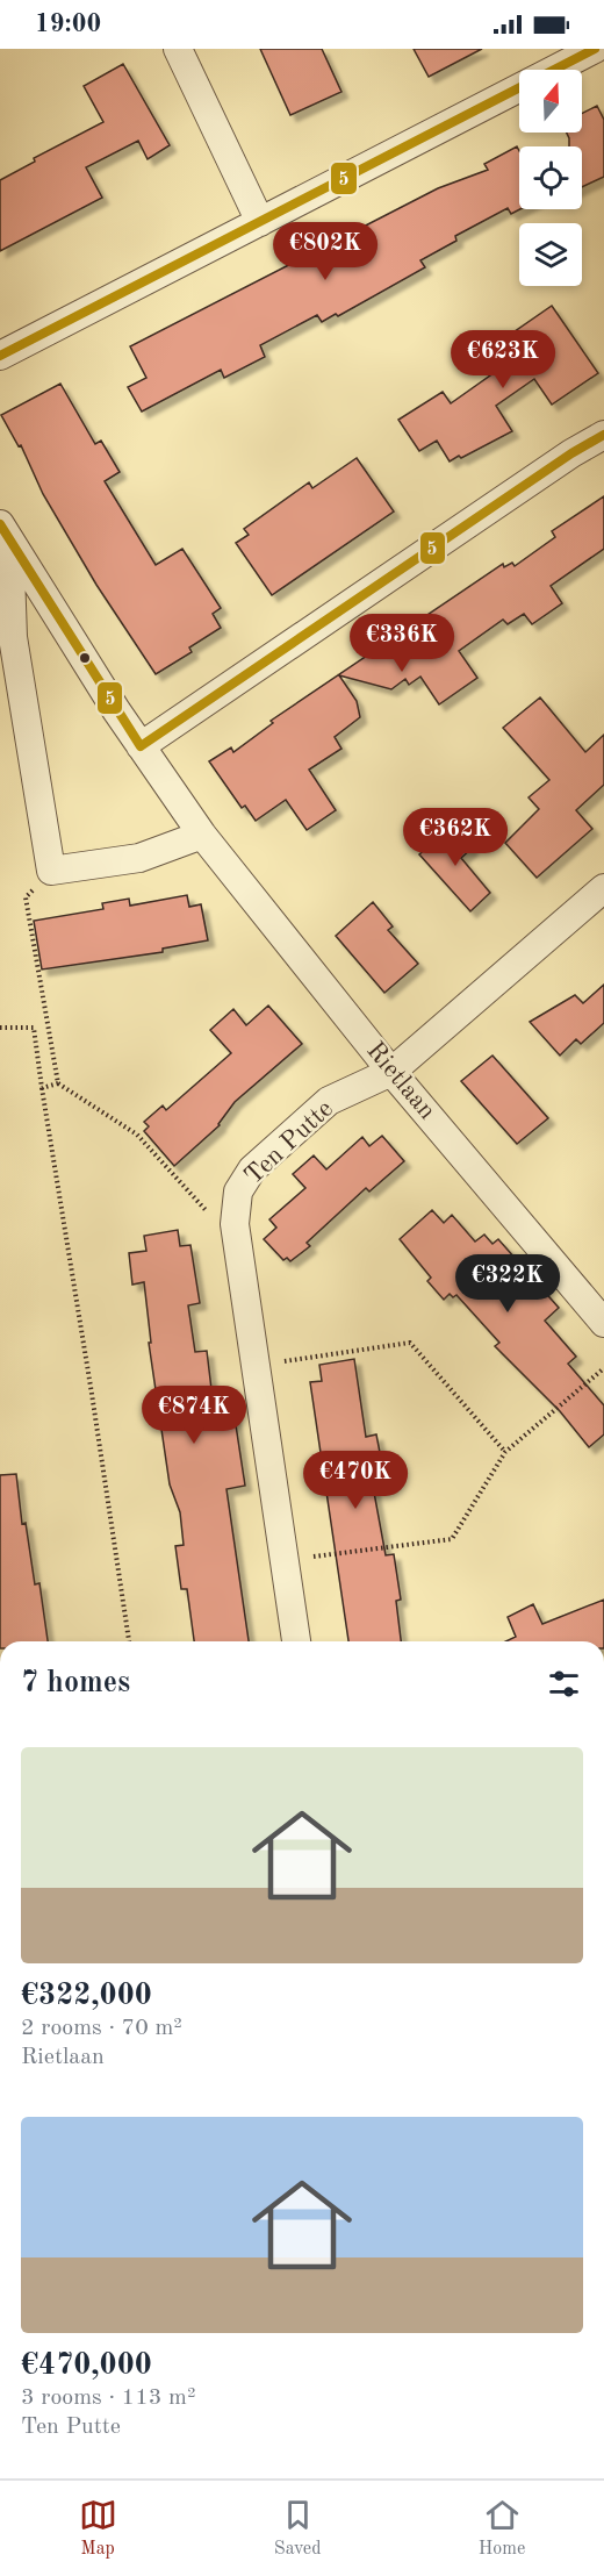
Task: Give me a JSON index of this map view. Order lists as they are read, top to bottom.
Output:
{
  "streets": {
    "street": ["Rietlaan", "Ten Putte"]
  },
  "crossings": [
    ["Rietlaan", "Ten Putte"]
  ],
  "lines": ["transit line 5"],
  "north": "top",
  "page": {
    "status": "19:00",
    "price": [
      "€802K",
      "€623K",
      "€336K",
      "€362K",
      "€322K",
      "€874K",
      "€470K"
    ],
    "heading": "7 homes",
    "list": [
      {
        "name": "€322,000",
        "note": "2 rooms · 70 m² · Rietlaan"
      },
      {
        "name": "€470,000",
        "note": "3 rooms · 113 m² · Ten Putte"
      }
    ],
    "tabs": ["Map", "Saved", "Home"]
  }
}
